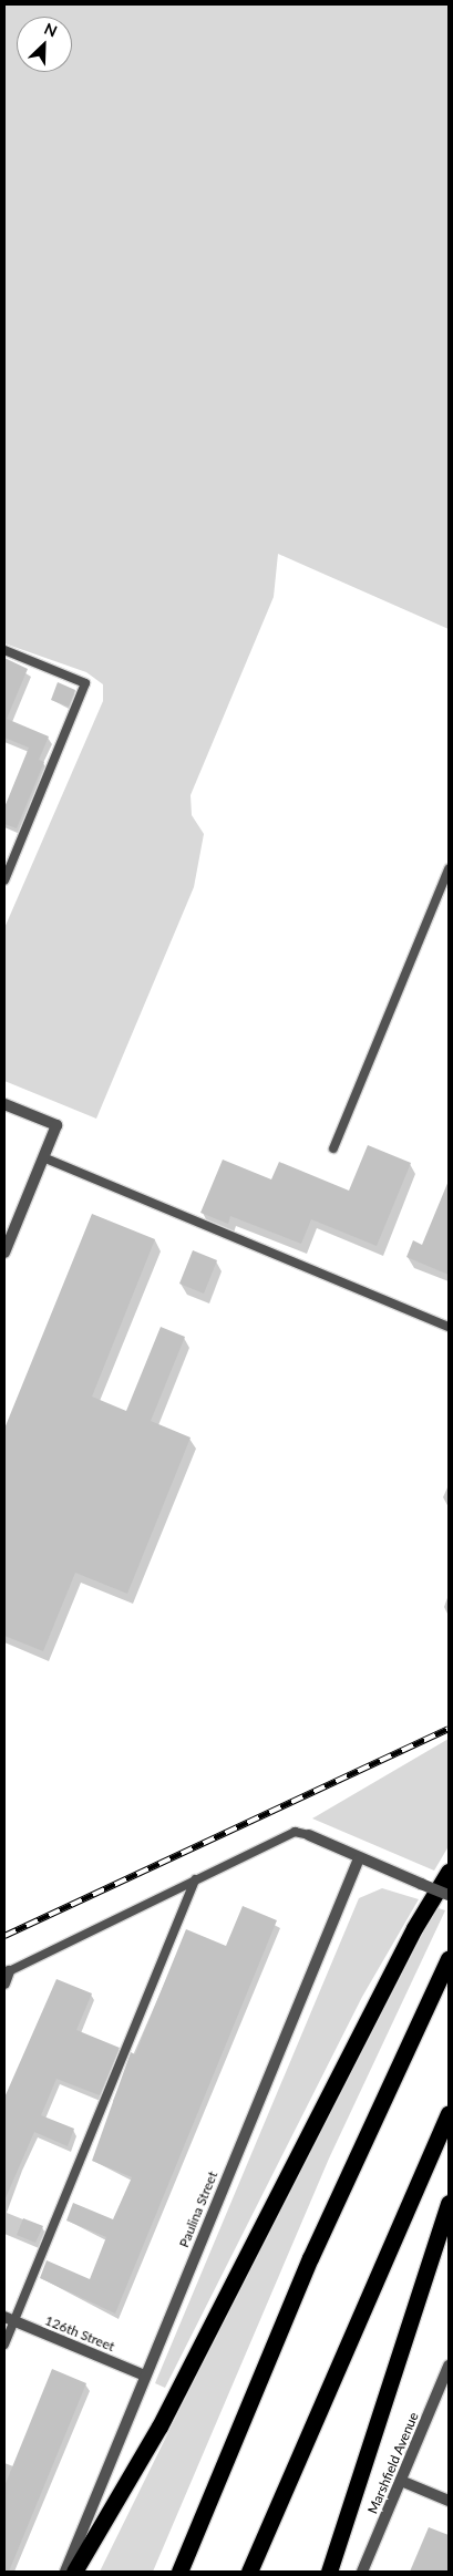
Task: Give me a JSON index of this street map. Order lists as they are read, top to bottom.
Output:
{
  "streets": {
    "street": ["Paulina Street", "126th Street", "Marshfield Avenue"]
  },
  "crossings": [
    ["Paulina Street", "126th Street"]
  ],
  "north": "top right"
}
